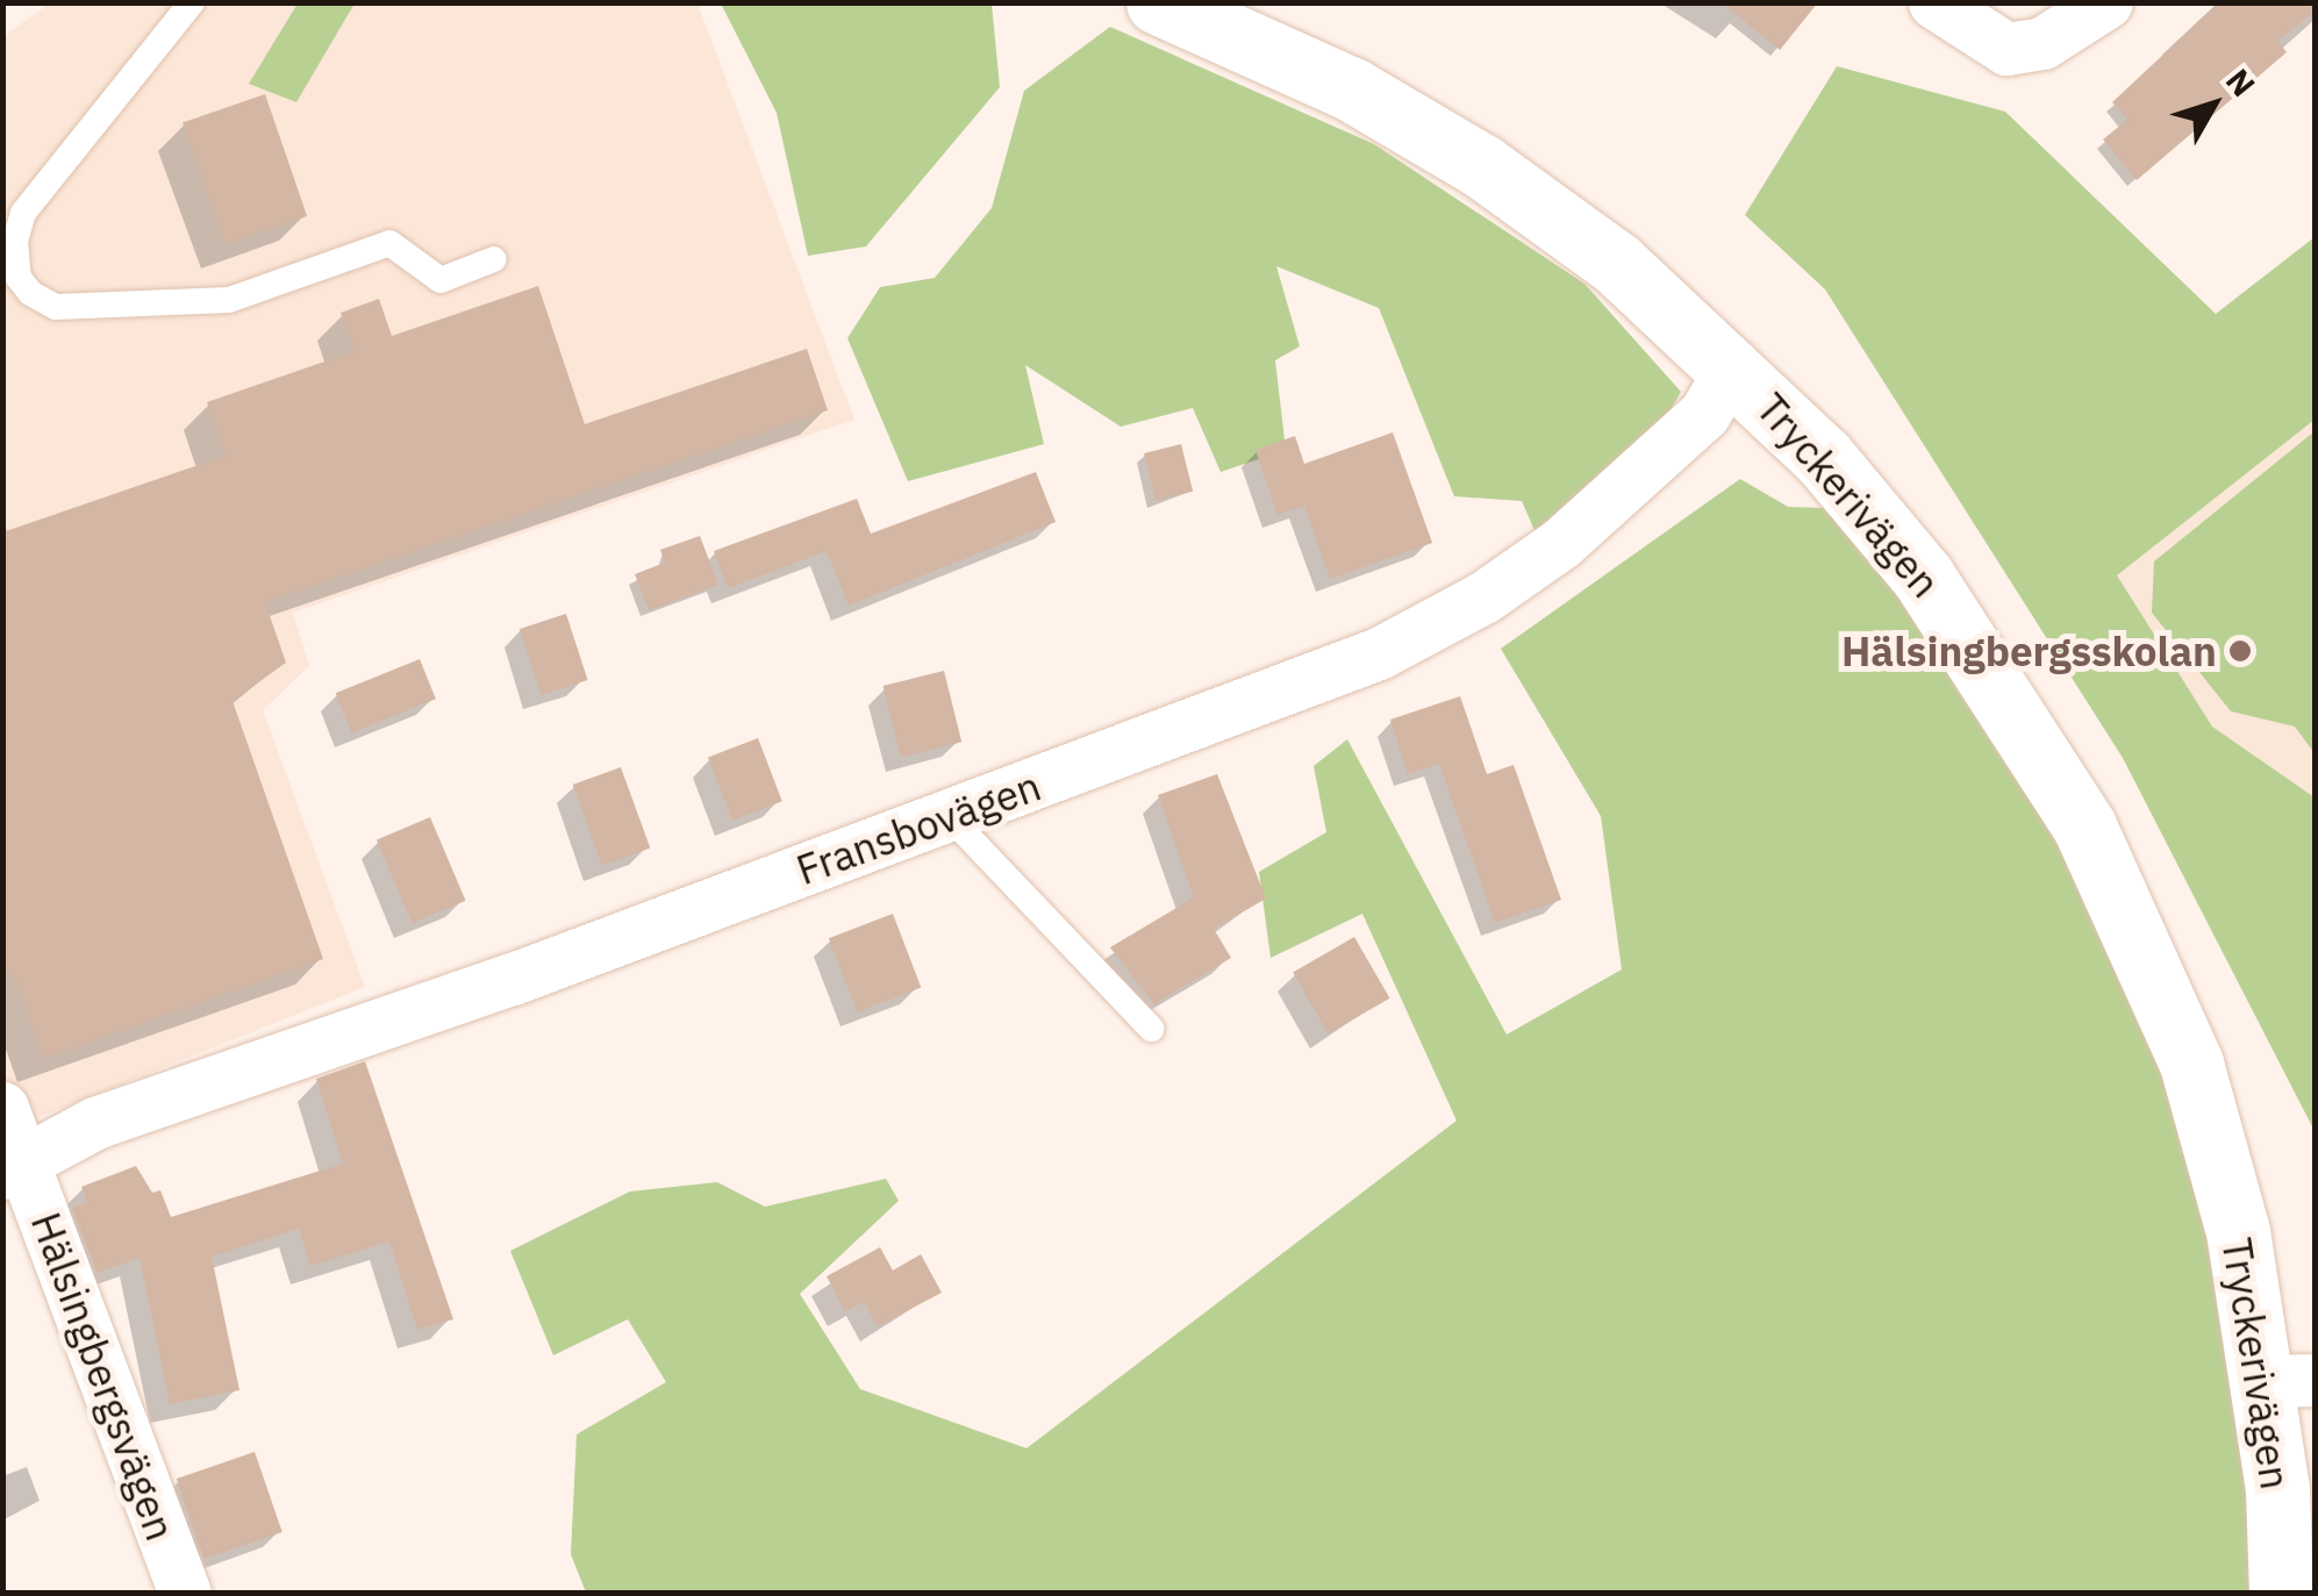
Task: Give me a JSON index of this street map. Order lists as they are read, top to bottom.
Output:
{
  "streets": {
    "street": ["Tryckerivägen", "Fransbovägen", "Hälsingbergsvägen"]
  },
  "crossings": [
    ["Tryckerivägen", "Fransbovägen"],
    ["Fransbovägen", "Hälsingbergsvägen"]
  ],
  "places": ["Hälsingbergsskolan"],
  "north": "top right"
}
